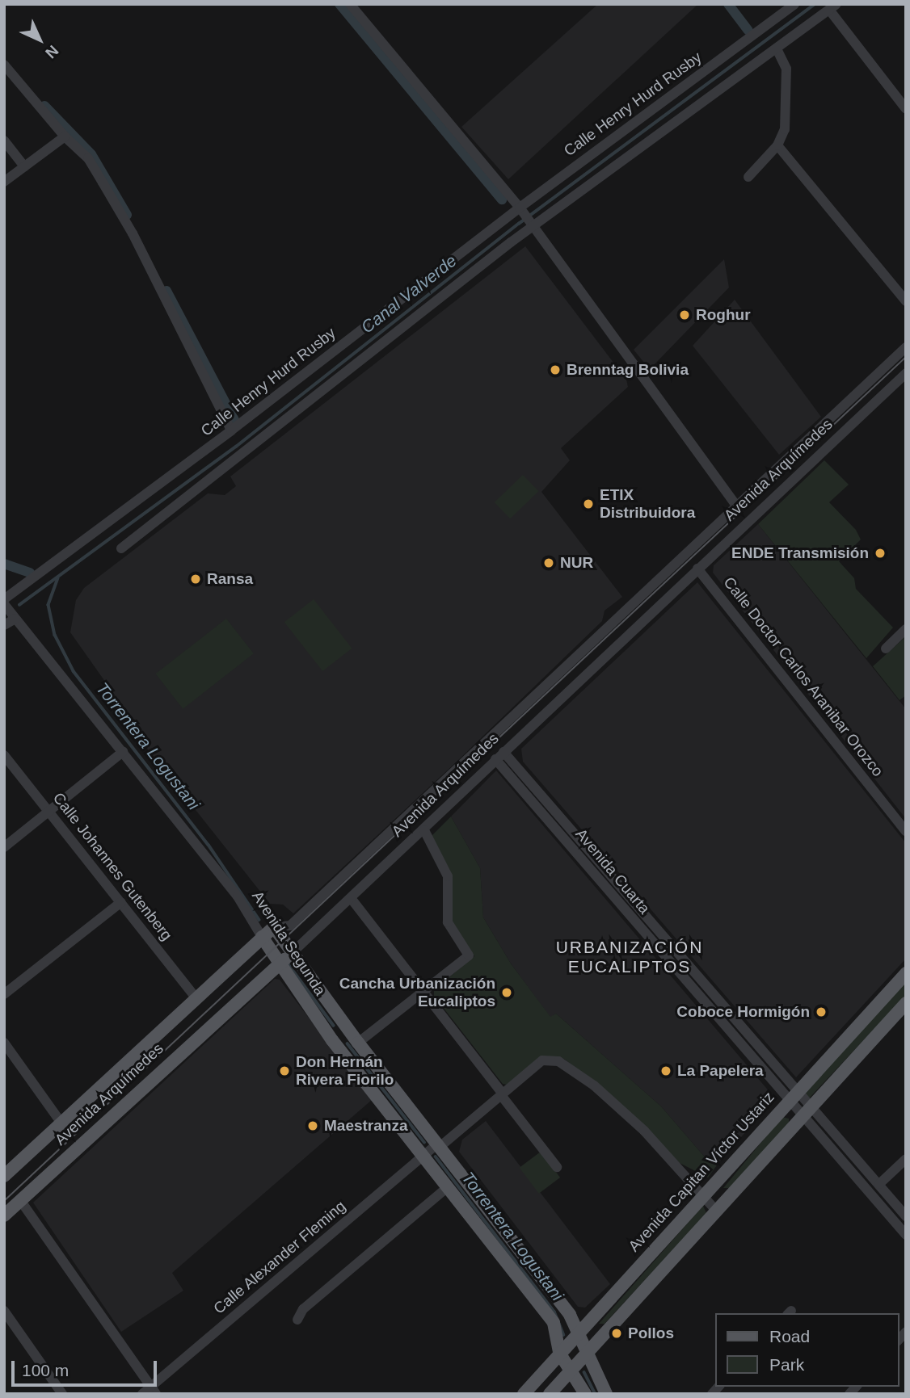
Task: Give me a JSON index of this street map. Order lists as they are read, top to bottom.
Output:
{
  "streets": {
    "main road": ["Avenida Arquímedes", "Avenida Segunda", "Avenida Capitan Víctor Ustariz"],
    "street": [
      "Calle Henry Hurd Rusby",
      "Calle Doctor Carlos Aranibar Orozco",
      "Calle Johannes Gutenberg",
      "Avenida Cuarta",
      "Calle Alexander Fleming"
    ]
  },
  "crossings": [
    ["Avenida Arquímedes", "Calle Doctor Carlos Aranibar Orozco"],
    ["Avenida Arquímedes", "Calle Johannes Gutenberg"],
    ["Avenida Arquímedes", "Avenida Cuarta"],
    ["Avenida Arquímedes", "Avenida Segunda"],
    ["Avenida Cuarta", "Avenida Capitan Víctor Ustariz"],
    ["Avenida Segunda", "Avenida Capitan Víctor Ustariz"],
    ["Avenida Segunda", "Calle Alexander Fleming"],
    ["Avenida Capitan Víctor Ustariz", "Calle Alexander Fleming"]
  ],
  "districts": ["URBANIZACIÓN EUCALIPTOS"],
  "water": ["Canal Valverde", "Torrentera Logustani"],
  "places": [
    "Roghur",
    "Brenntag Bolivia",
    "ETIX Distribuidora",
    "ENDE Transmisión",
    "NUR",
    "Ransa",
    "Cancha Urbanización Eucaliptos",
    "Coboce Hormigón",
    "Don Hernán Rivera Fiorilo",
    "La Papelera",
    "Maestranza",
    "Pollos"
  ],
  "legend": ["Road", "Park"],
  "scale_bar": "100 m",
  "north": "bottom right"
}
